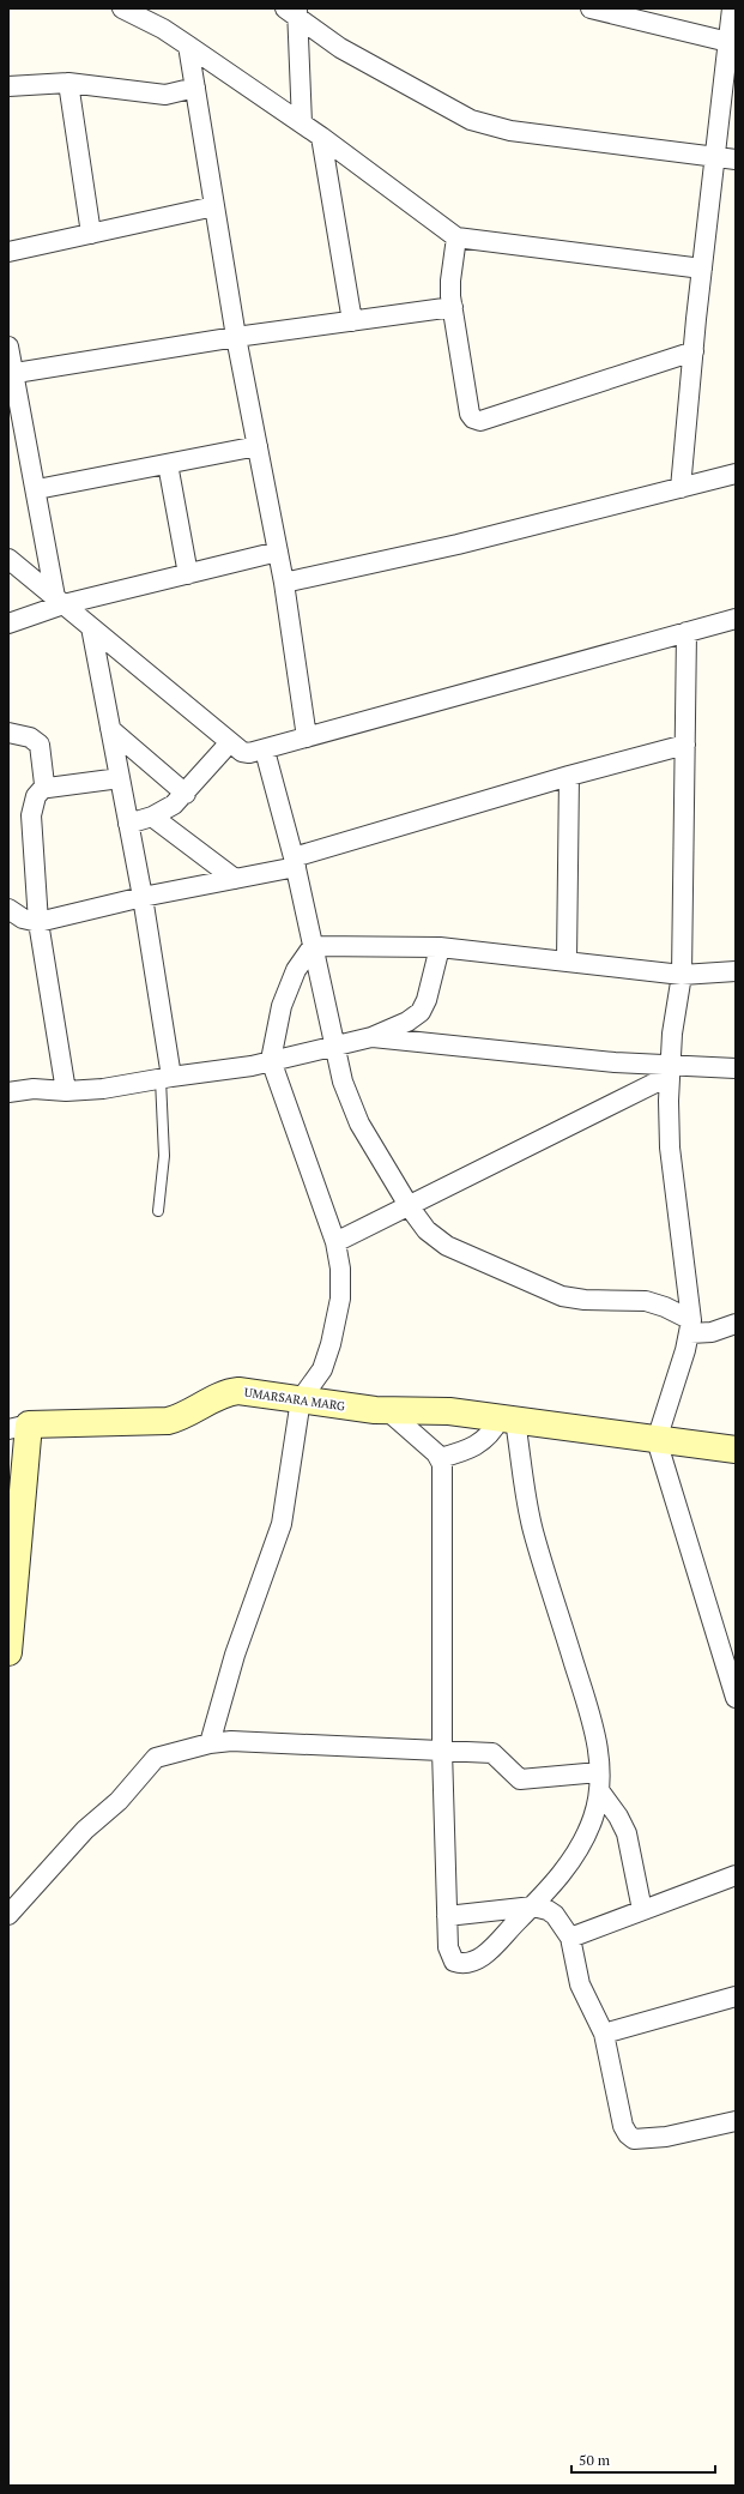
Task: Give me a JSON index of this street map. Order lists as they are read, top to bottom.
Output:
{
  "streets": {
    "street": ["UMARSARA MARG"]
  },
  "scale_bar": "50 m"
}
